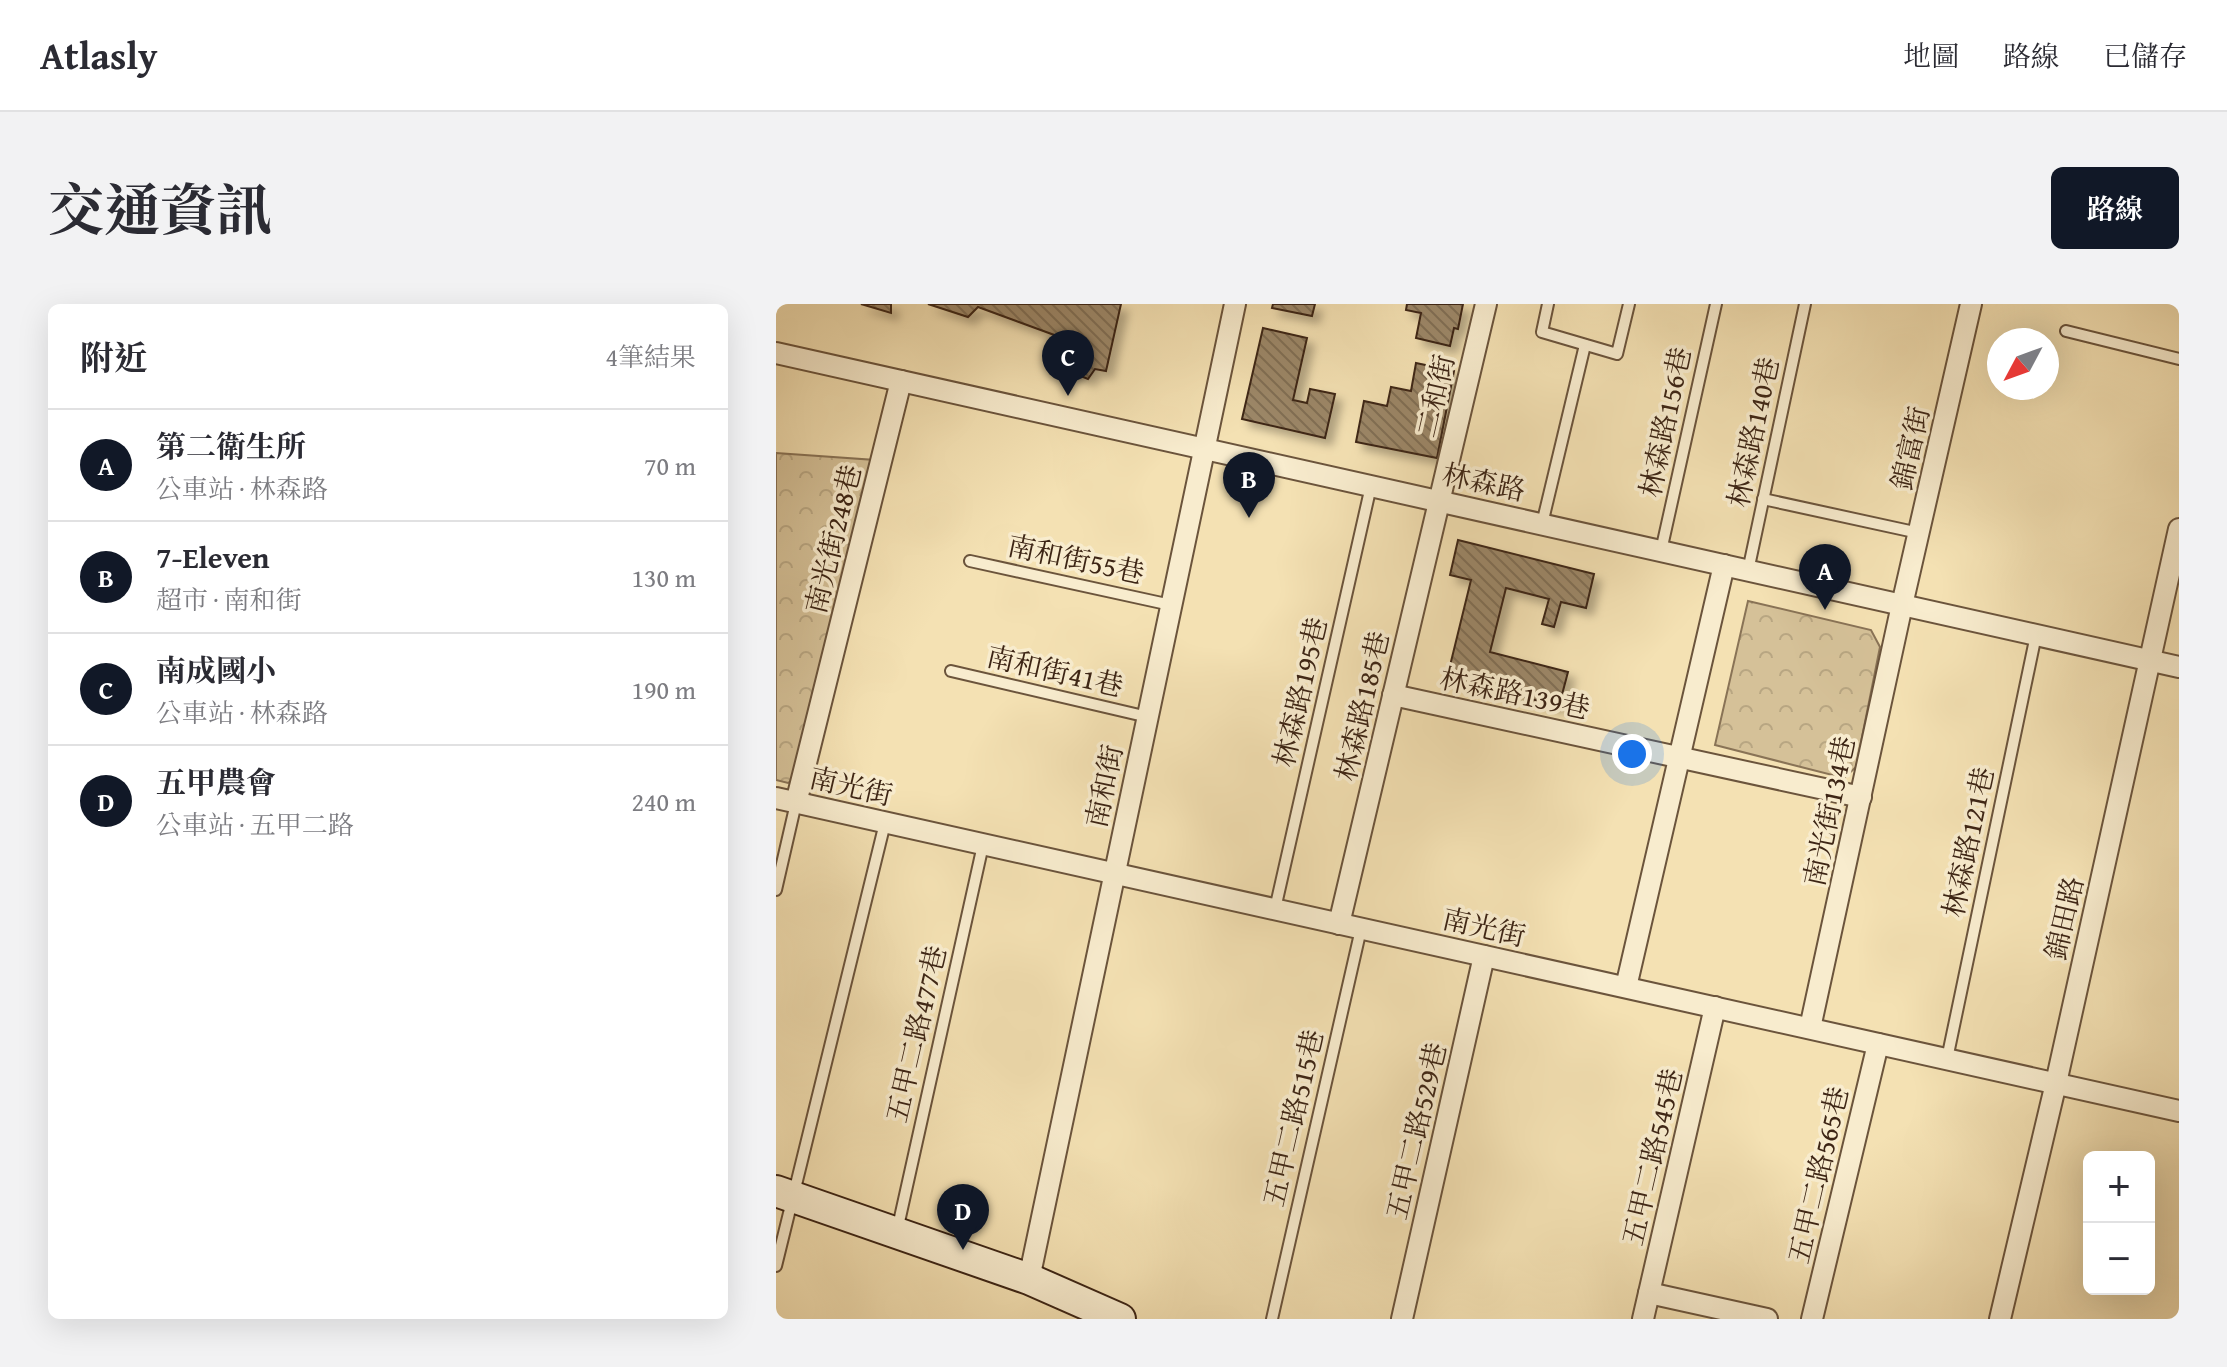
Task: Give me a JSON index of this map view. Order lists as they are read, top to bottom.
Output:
{
  "streets": {
    "street": [
      "二和街",
      "錦富街",
      "林森路",
      "南光街248巷",
      "林森路139巷",
      "林森路185巷",
      "南光街",
      "南和街",
      "南光街134巷",
      "錦田路",
      "五甲二路529巷",
      "五甲二路545巷",
      "五甲二路565巷"
    ],
    "lane": [
      "林森路156巷",
      "林森路140巷",
      "南和街55巷",
      "南和街41巷",
      "林森路195巷",
      "林森路121巷",
      "五甲二路477巷",
      "五甲二路515巷"
    ]
  },
  "crossings": [
    ["二和街", "林森路"],
    ["二和街", "林森路185巷"],
    ["林森路156巷", "林森路"],
    ["林森路140巷", "林森路"],
    ["錦富街", "林森路"],
    ["錦富街", "南光街134巷"],
    ["林森路", "南光街248巷"],
    ["林森路", "林森路195巷"],
    ["林森路", "林森路185巷"],
    ["林森路", "南和街"],
    ["林森路", "南光街134巷"],
    ["林森路", "林森路121巷"],
    ["林森路", "錦田路"],
    ["南光街248巷", "南光街"],
    ["南和街55巷", "南和街"],
    ["南和街41巷", "南和街"],
    ["林森路195巷", "南光街"],
    ["林森路139巷", "林森路185巷"],
    ["林森路139巷", "南光街134巷"],
    ["林森路185巷", "南光街"],
    ["南光街", "南和街"],
    ["南光街", "南光街134巷"],
    ["南光街", "林森路121巷"],
    ["南光街", "錦田路"],
    ["南光街", "五甲二路477巷"],
    ["南光街", "五甲二路515巷"],
    ["南光街", "五甲二路529巷"],
    ["南光街", "五甲二路545巷"],
    ["南光街", "五甲二路565巷"]
  ],
  "north": "bottom left",
  "page": {
    "header": "Atlasly",
    "nav": ["地圖", "路線", "已儲存"],
    "title": "交通資訊",
    "buttons": "路線",
    "heading": ["附近", "4筆結果"],
    "pins": [
      "C",
      "B",
      "A",
      "D"
    ],
    "list": [
      {
        "mark": "A",
        "name": "第二衛生所",
        "note": "公車站 · 林森路",
        "value": "70 m"
      },
      {
        "mark": "B",
        "name": "7-Eleven",
        "note": "超市 · 南和街",
        "value": "130 m"
      },
      {
        "mark": "C",
        "name": "南成國小",
        "note": "公車站 · 林森路",
        "value": "190 m"
      },
      {
        "mark": "D",
        "name": "五甲農會",
        "note": "公車站 · 五甲二路",
        "value": "240 m"
      }
    ],
    "map_buttons": ["+", "−"]
  }
}
